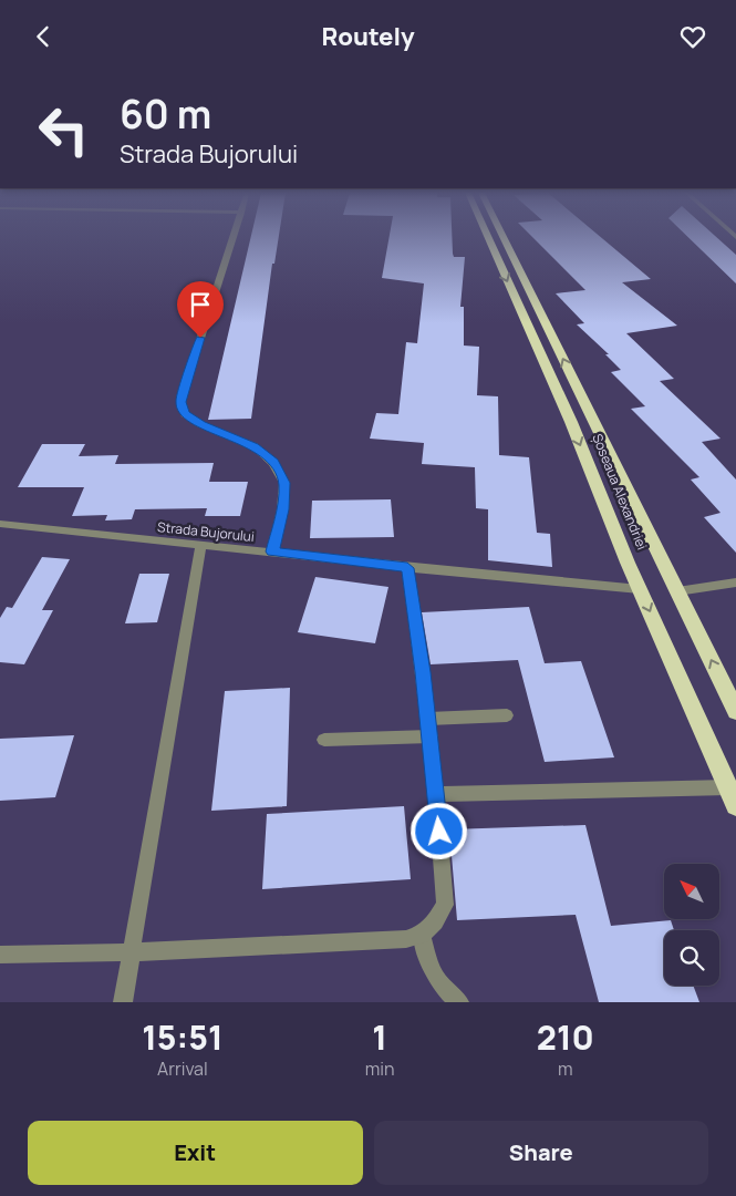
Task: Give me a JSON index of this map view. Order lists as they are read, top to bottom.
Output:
{
  "streets": {
    "highway": ["Șoseaua Alexandriei"],
    "street": ["Strada Bujorului"]
  },
  "crossings": [
    ["Șoseaua Alexandriei", "Strada Bujorului"]
  ],
  "north": "top left",
  "page": {
    "header": "Routely",
    "turn": ["60 m", "Strada Bujorului"],
    "eta": [
      "15:51",
      "Arrival",
      "1",
      "min",
      "210",
      "m"
    ],
    "buttons": ["Exit", "Share"]
  }
}
